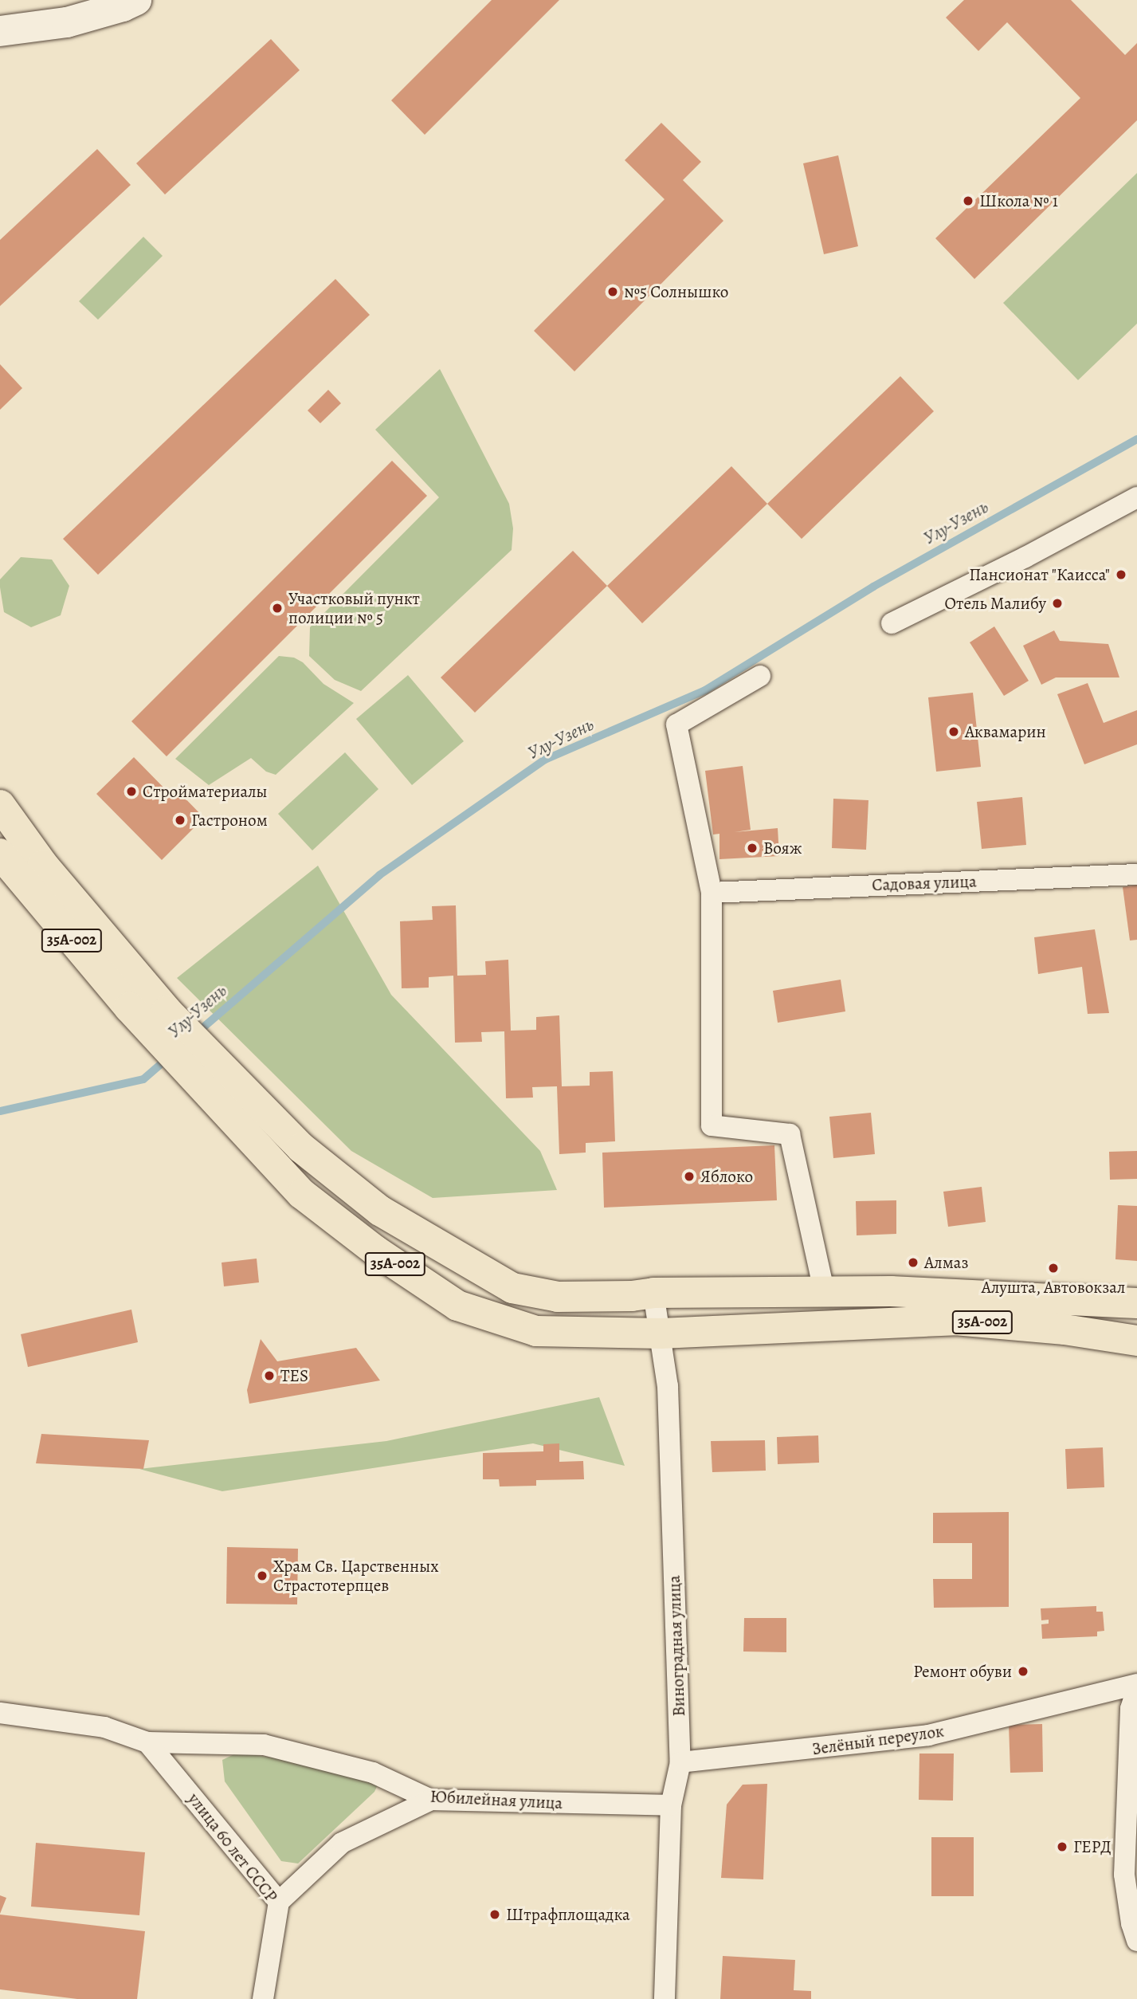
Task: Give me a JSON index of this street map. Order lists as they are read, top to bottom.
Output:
{
  "streets": {
    "highway": ["35А-002"],
    "street": [
      "Садовая улица",
      "Виноградная улица",
      "Зелёный переулок",
      "Юбилейная улица",
      "улица 60 лет СССР"
    ]
  },
  "crossings": [
    ["35А-002", "Виноградная улица"],
    ["Виноградная улица", "Зелёный переулок"],
    ["Виноградная улица", "Юбилейная улица"],
    ["Юбилейная улица", "улица 60 лет СССР"]
  ],
  "water": ["Улу-Узень"],
  "places": [
    "Школа № 1",
    "№5 Солнышко",
    "Пансионат \"Каисса\"",
    "Отель Малибу",
    "Участковый пункт полиции № 5",
    "Аквамарин",
    "Стройматериалы",
    "Гастроном",
    "Вояж",
    "Яблоко",
    "Алмаз",
    "Алушта, Автовокзал",
    "TES",
    "Храм Св. Царственных Страстотерпцев",
    "Ремонт обуви",
    "ГЕРД",
    "Штрафплощадка"
  ]
}
